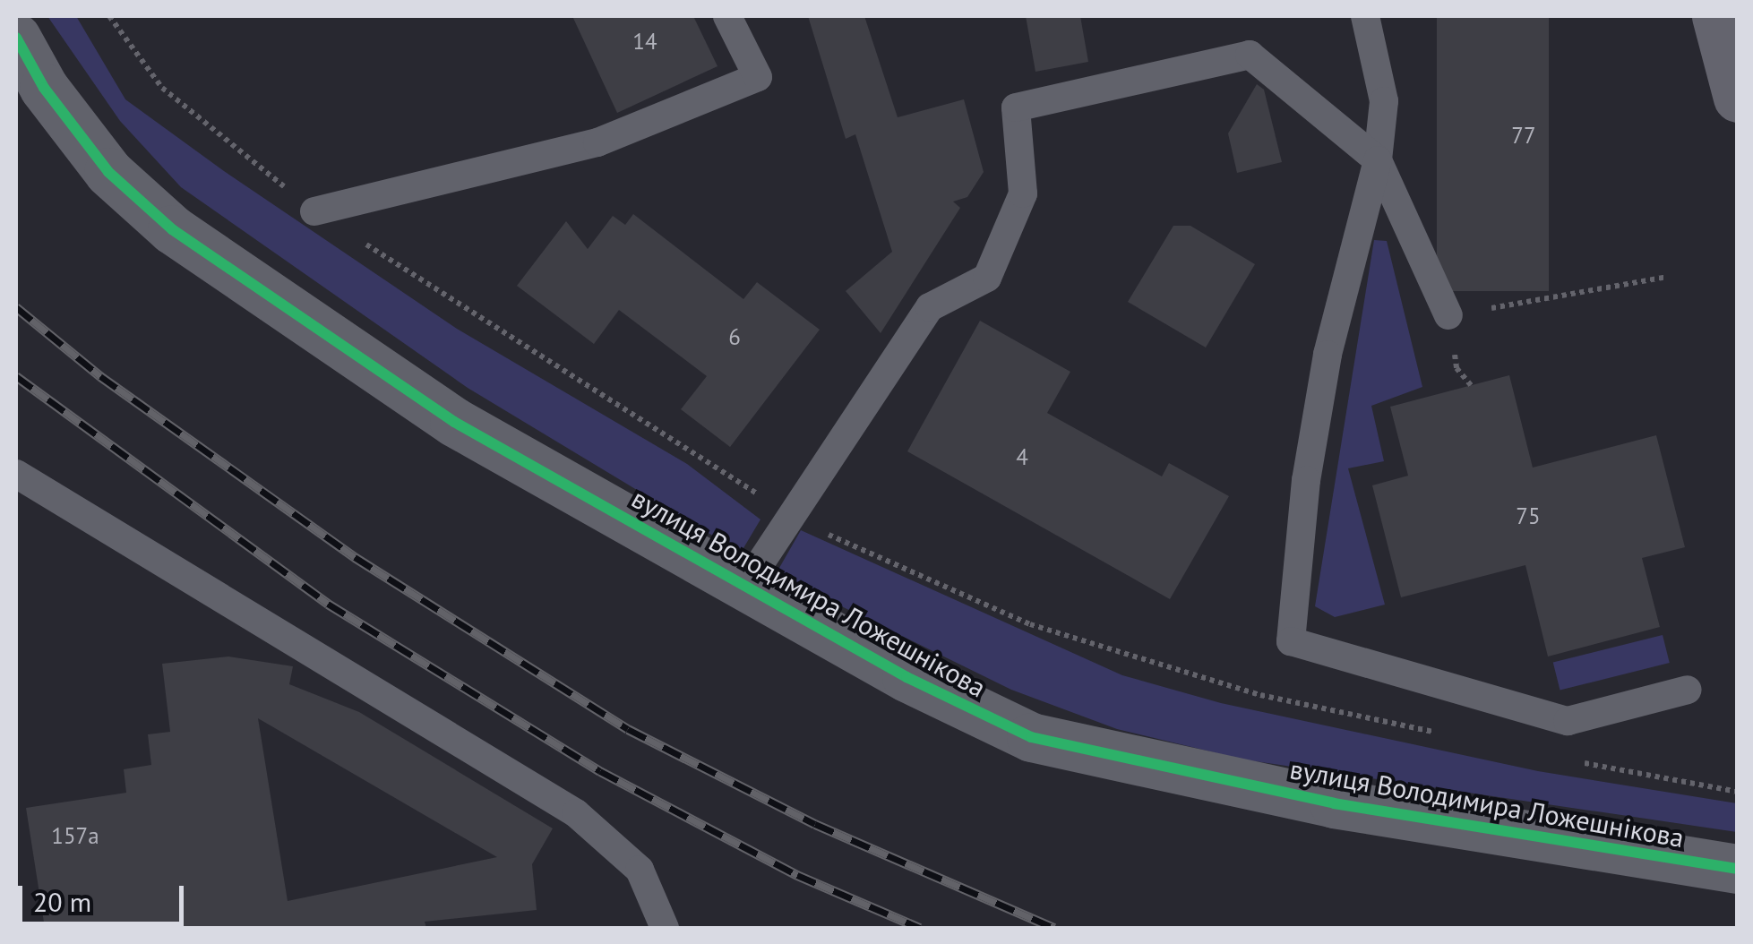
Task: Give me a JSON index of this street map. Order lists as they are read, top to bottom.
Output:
{
  "streets": {
    "street": ["вулиця Володимира Ложешнікова"]
  },
  "house_numbers": [
    "14",
    "77",
    "6",
    "4",
    "75",
    "157а"
  ],
  "scale_bar": "20 m"
}
